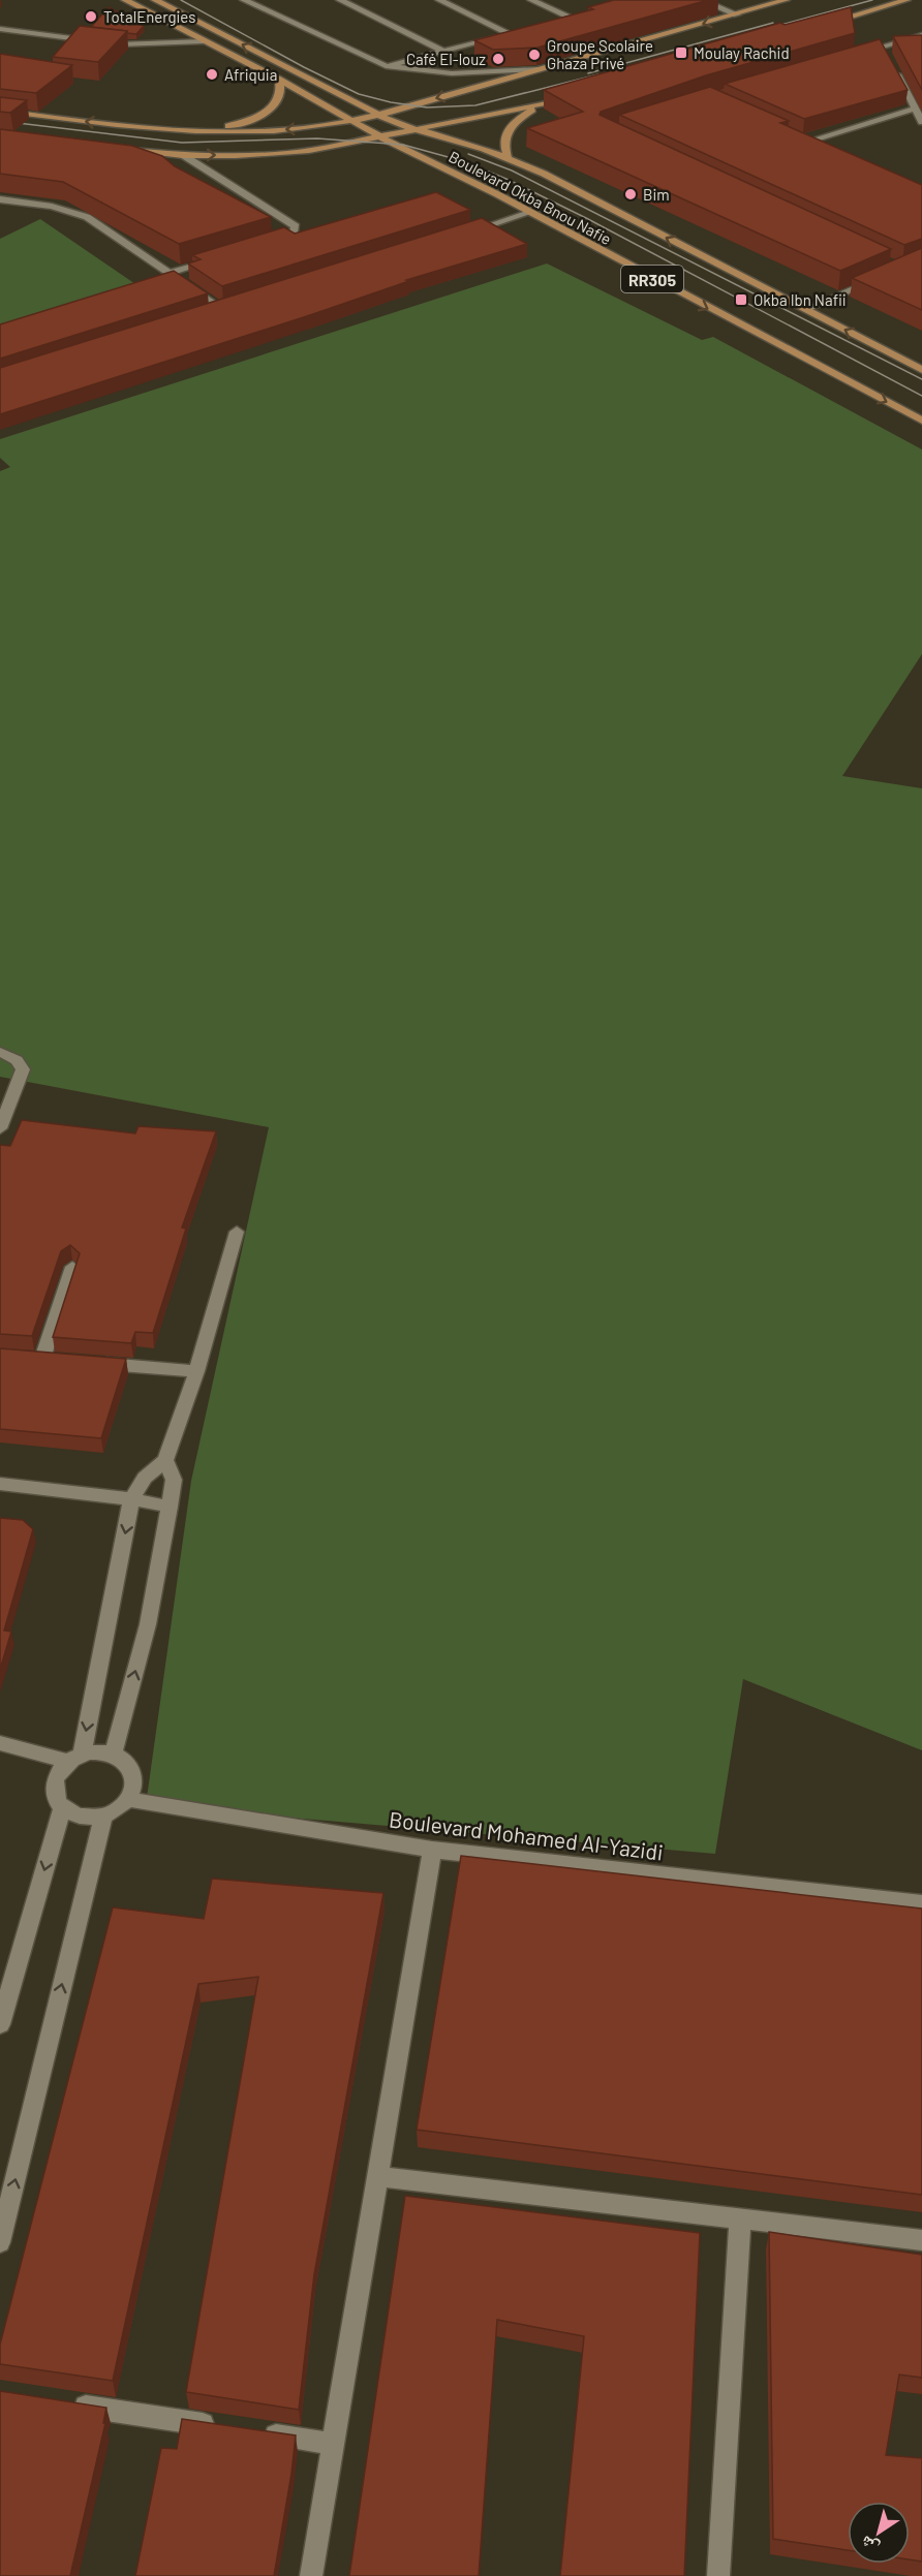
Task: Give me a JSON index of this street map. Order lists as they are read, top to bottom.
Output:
{
  "streets": {
    "main road": ["Boulevard Okba Bnou Nafie", "RR305"],
    "street": ["Boulevard Mohamed Al-Yazidi"]
  },
  "places": {
    "other": [
      "TotalEnergies",
      "Groupe Scolaire Ghaza Privé",
      "Café El-louz",
      "Afriquia",
      "Bim"
    ],
    "transit": ["Moulay Rachid", "Okba Ibn Nafii"]
  },
  "north": "bottom left"
}
